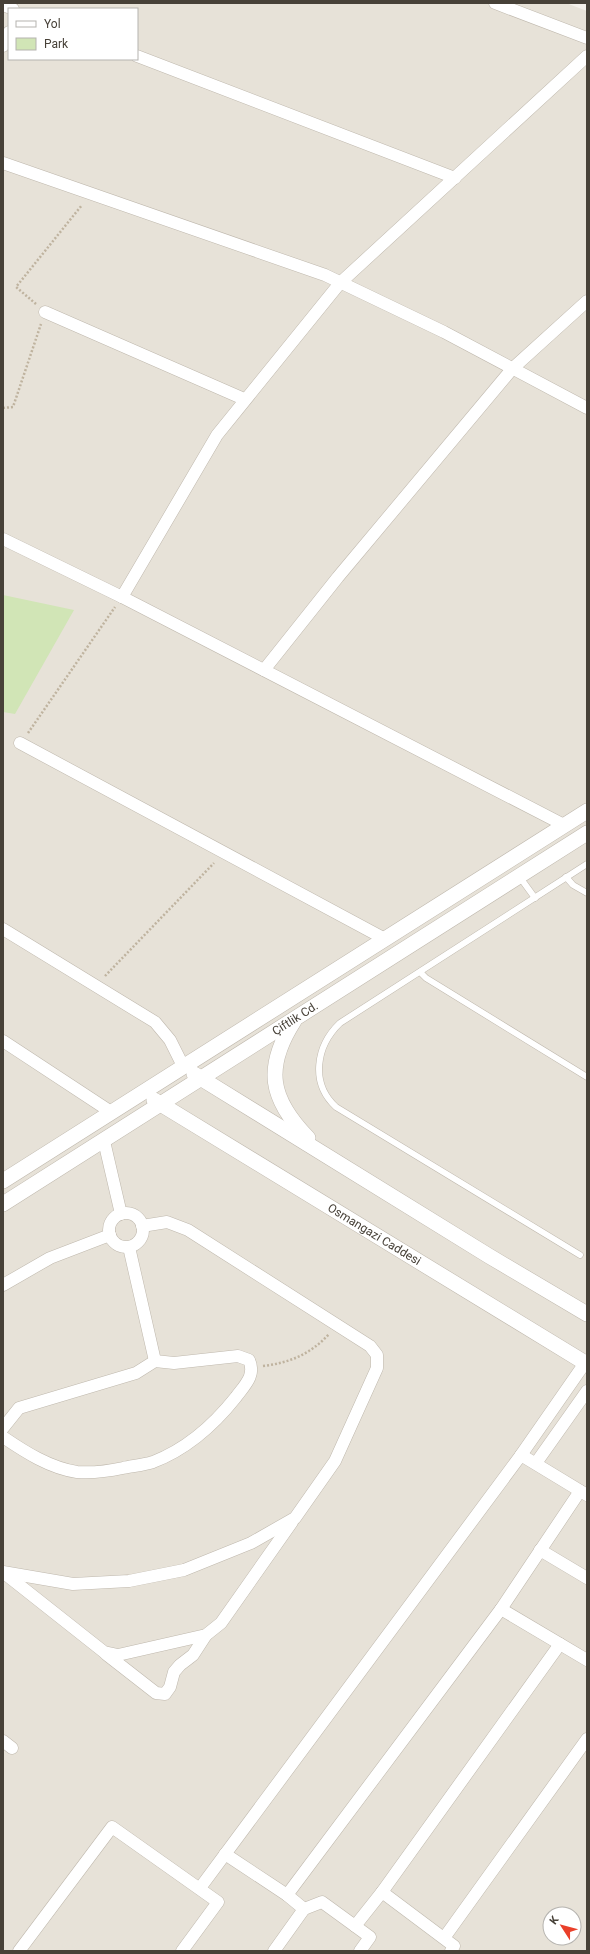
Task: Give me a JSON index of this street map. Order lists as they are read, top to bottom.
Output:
{
  "streets": {
    "street": ["Çiftlik Cd.", "Osmangazi Caddesi"]
  },
  "crossings": [
    ["Çiftlik Cd.", "Osmangazi Caddesi"]
  ],
  "legend": ["Yol", "Park"],
  "north": "top left"
}
